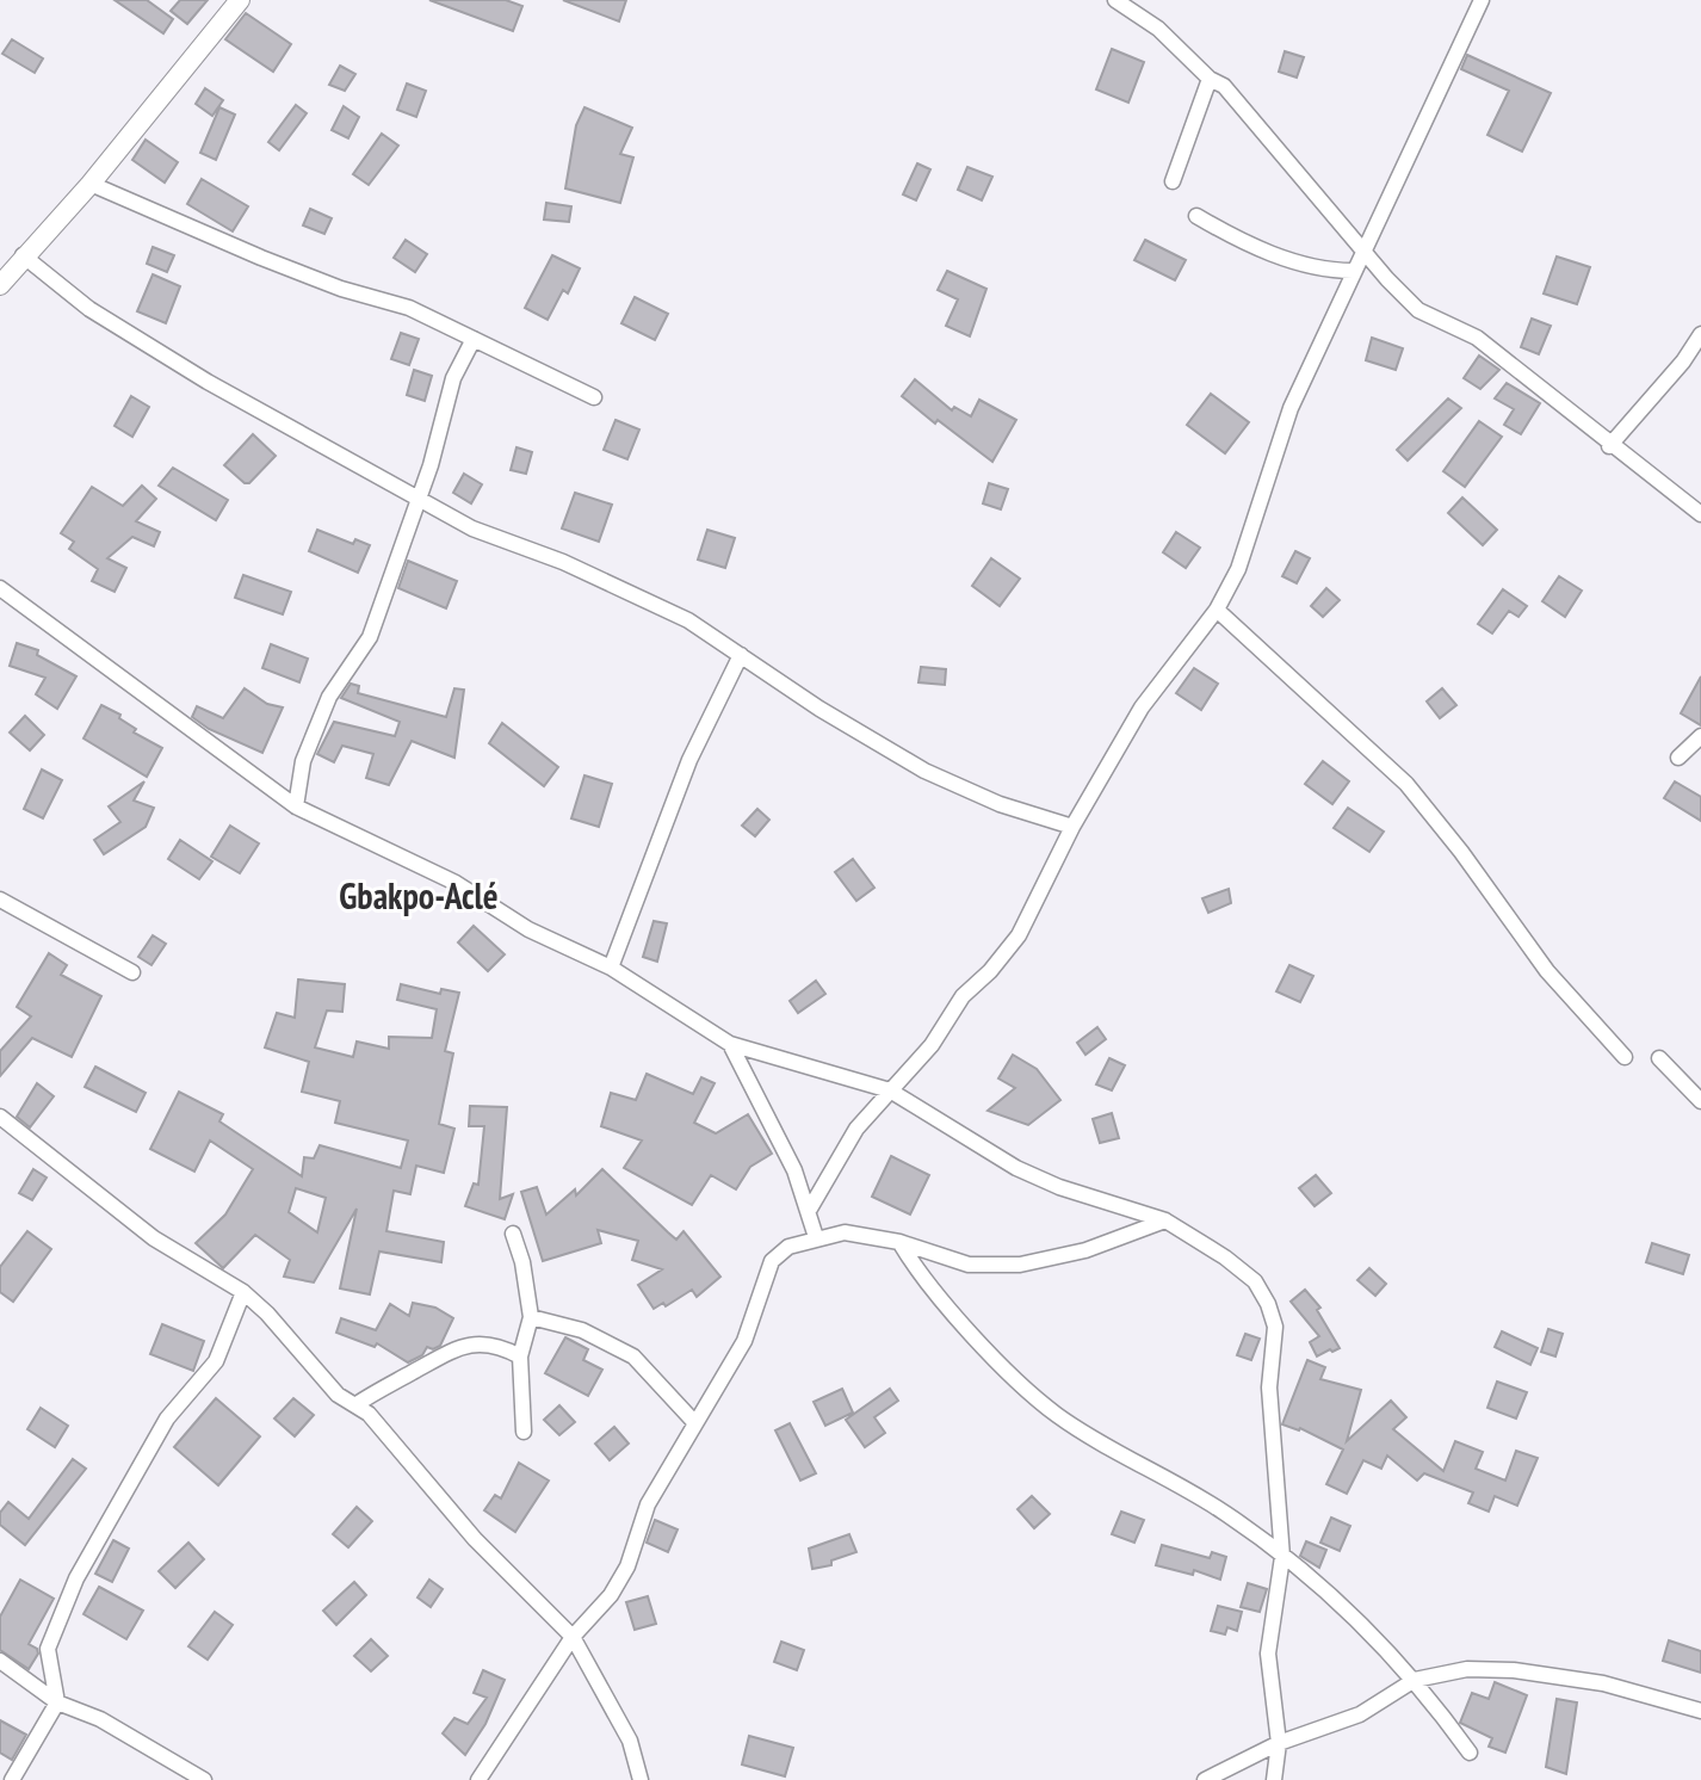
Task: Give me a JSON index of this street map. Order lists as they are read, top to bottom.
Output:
{
  "districts": ["Gbakpo-Aclé"]
}
